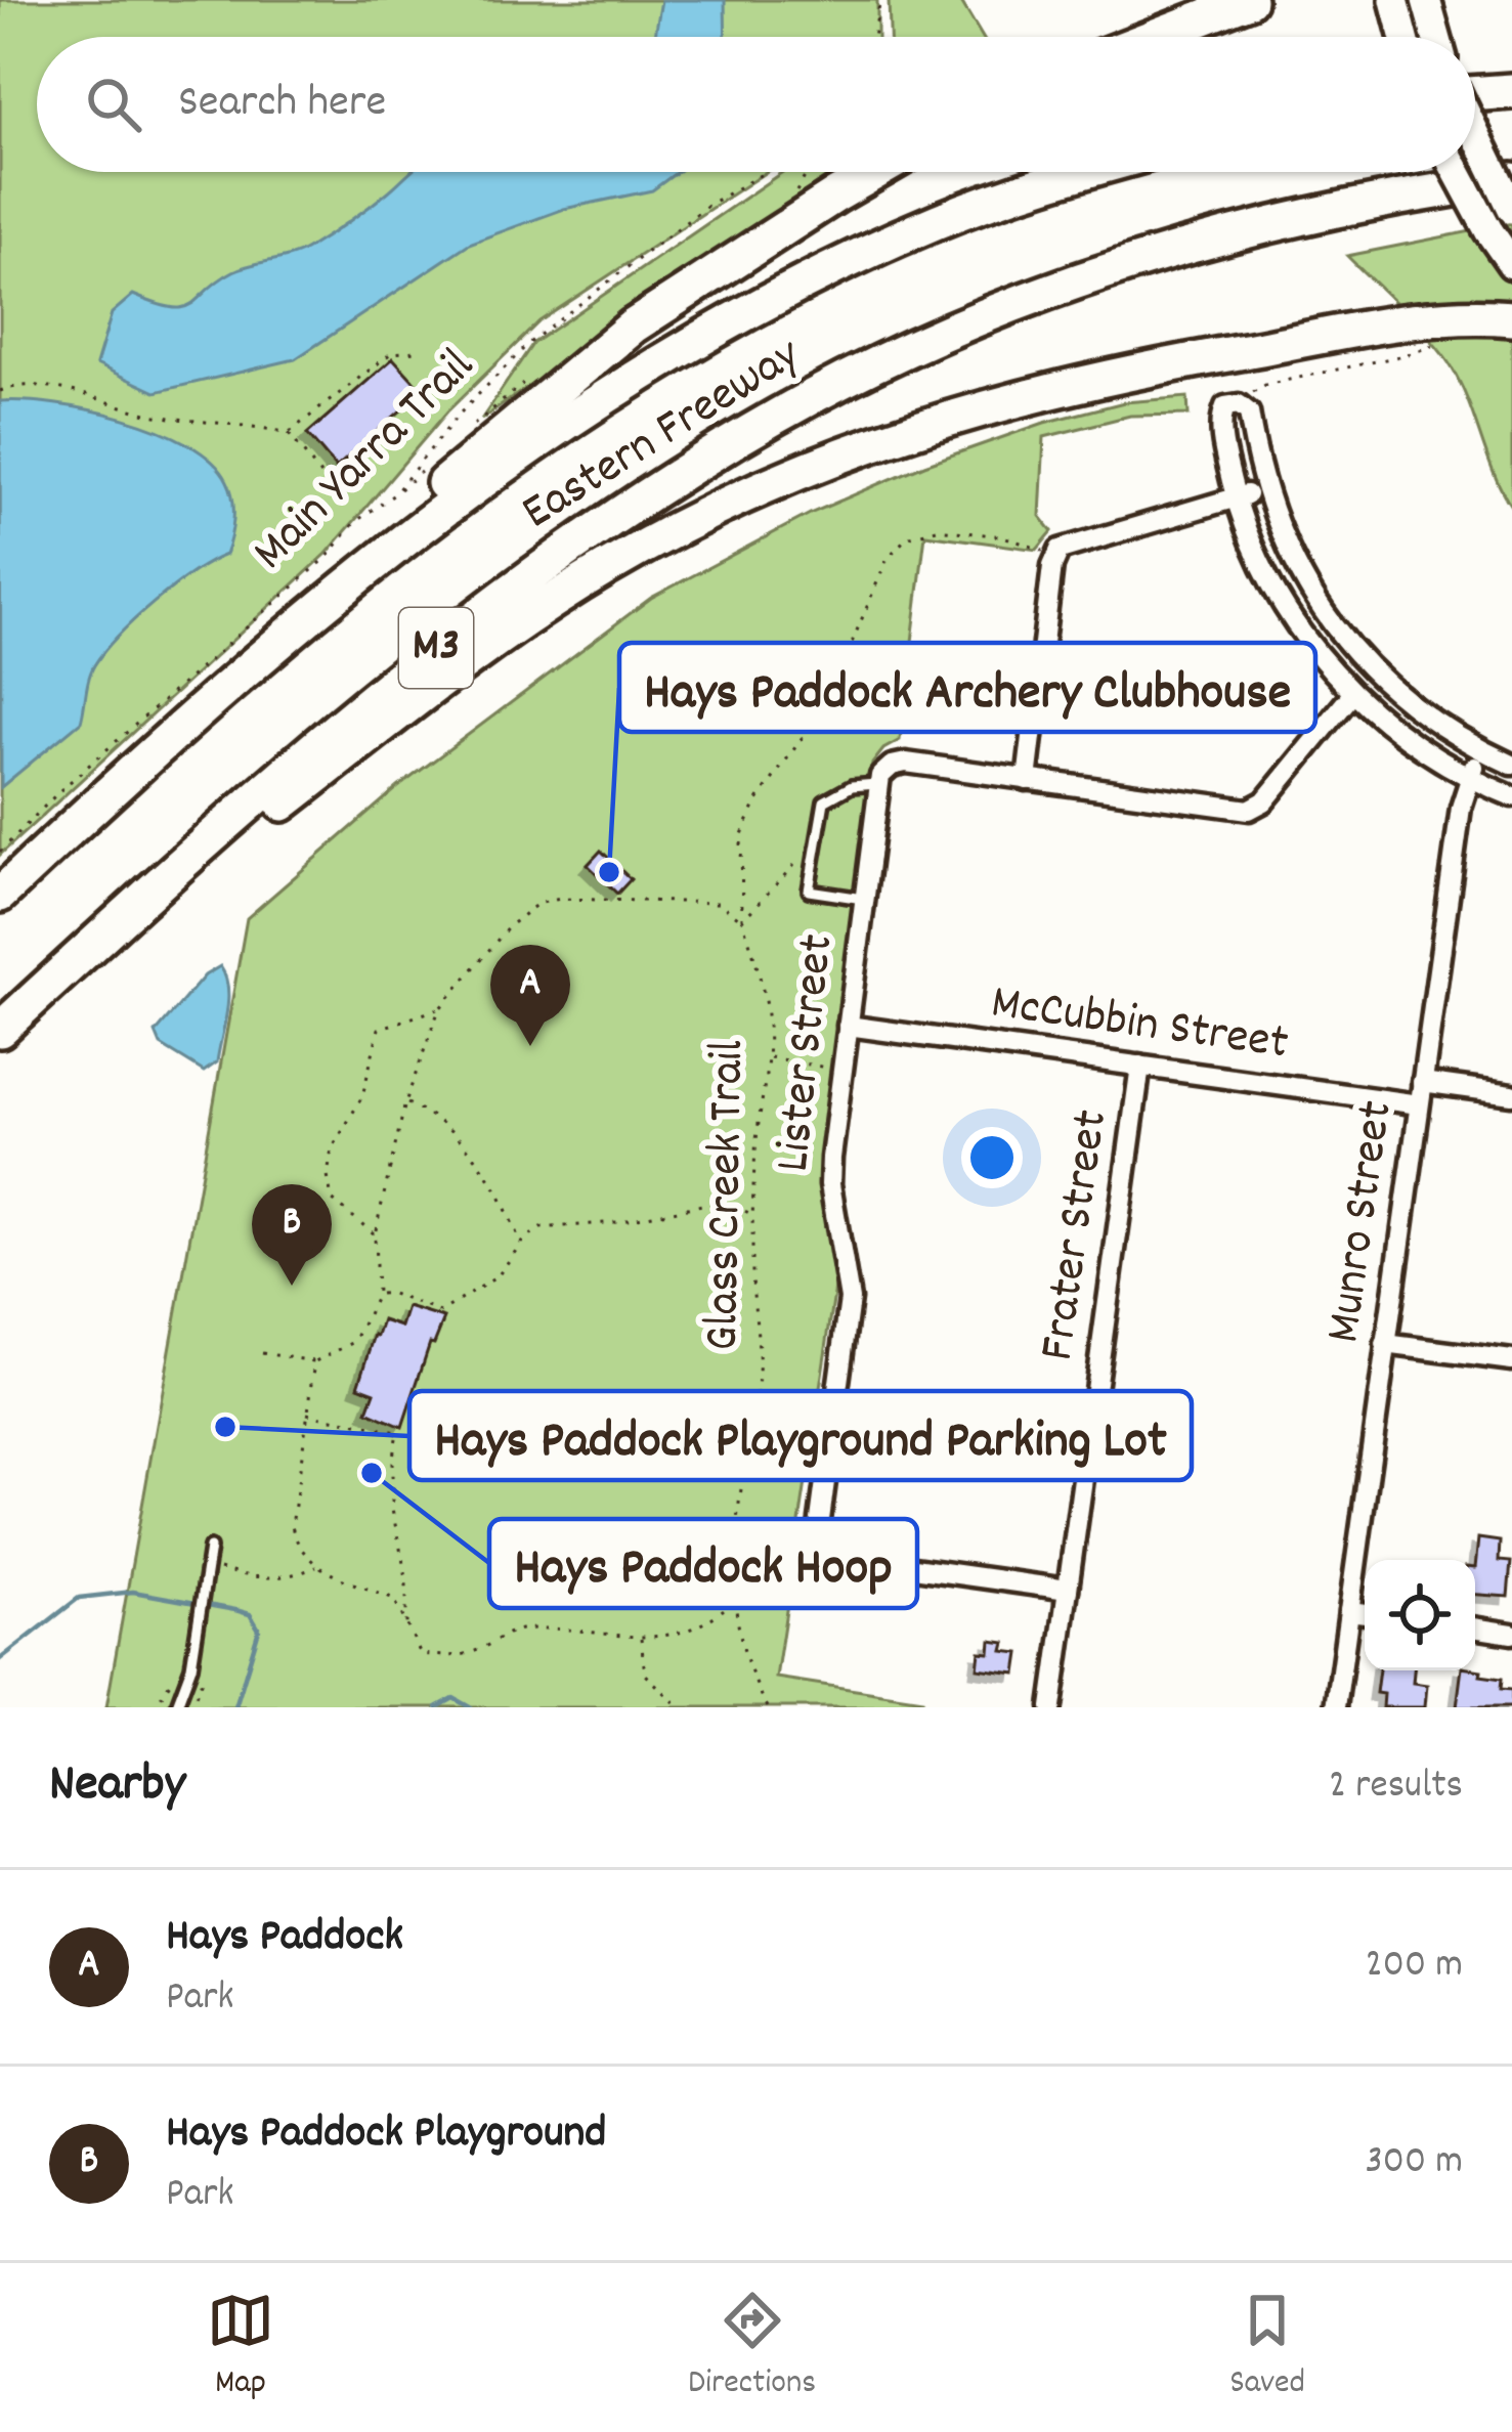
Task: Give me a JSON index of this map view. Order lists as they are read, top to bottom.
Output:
{
  "streets": {
    "highway": ["Eastern Freeway", "M3"],
    "street": [
      "McCubbin Street",
      "Lister Street",
      "Munro Street",
      "Frater Street"
    ],
    "path": ["Main Yarra Trail", "Glass Creek Trail"]
  },
  "crossings": [
    ["McCubbin Street", "Lister Street"],
    ["McCubbin Street", "Munro Street"],
    ["McCubbin Street", "Frater Street"],
    ["Lister Street", "Frater Street"]
  ],
  "places": ["Hays Paddock Archery Clubhouse", "Hays Paddock Playground Parking Lot", "Hays Paddock Hoop"],
  "page": {
    "search": "Search here",
    "pins": ["A", "B"],
    "heading": ["Nearby", "2 results"],
    "list": [
      {
        "mark": "A",
        "name": "Hays Paddock",
        "note": "Park",
        "value": "200 m"
      },
      {
        "mark": "B",
        "name": "Hays Paddock Playground",
        "note": "Park",
        "value": "300 m"
      }
    ],
    "nav": ["Map", "Directions", "Saved"]
  }
}
